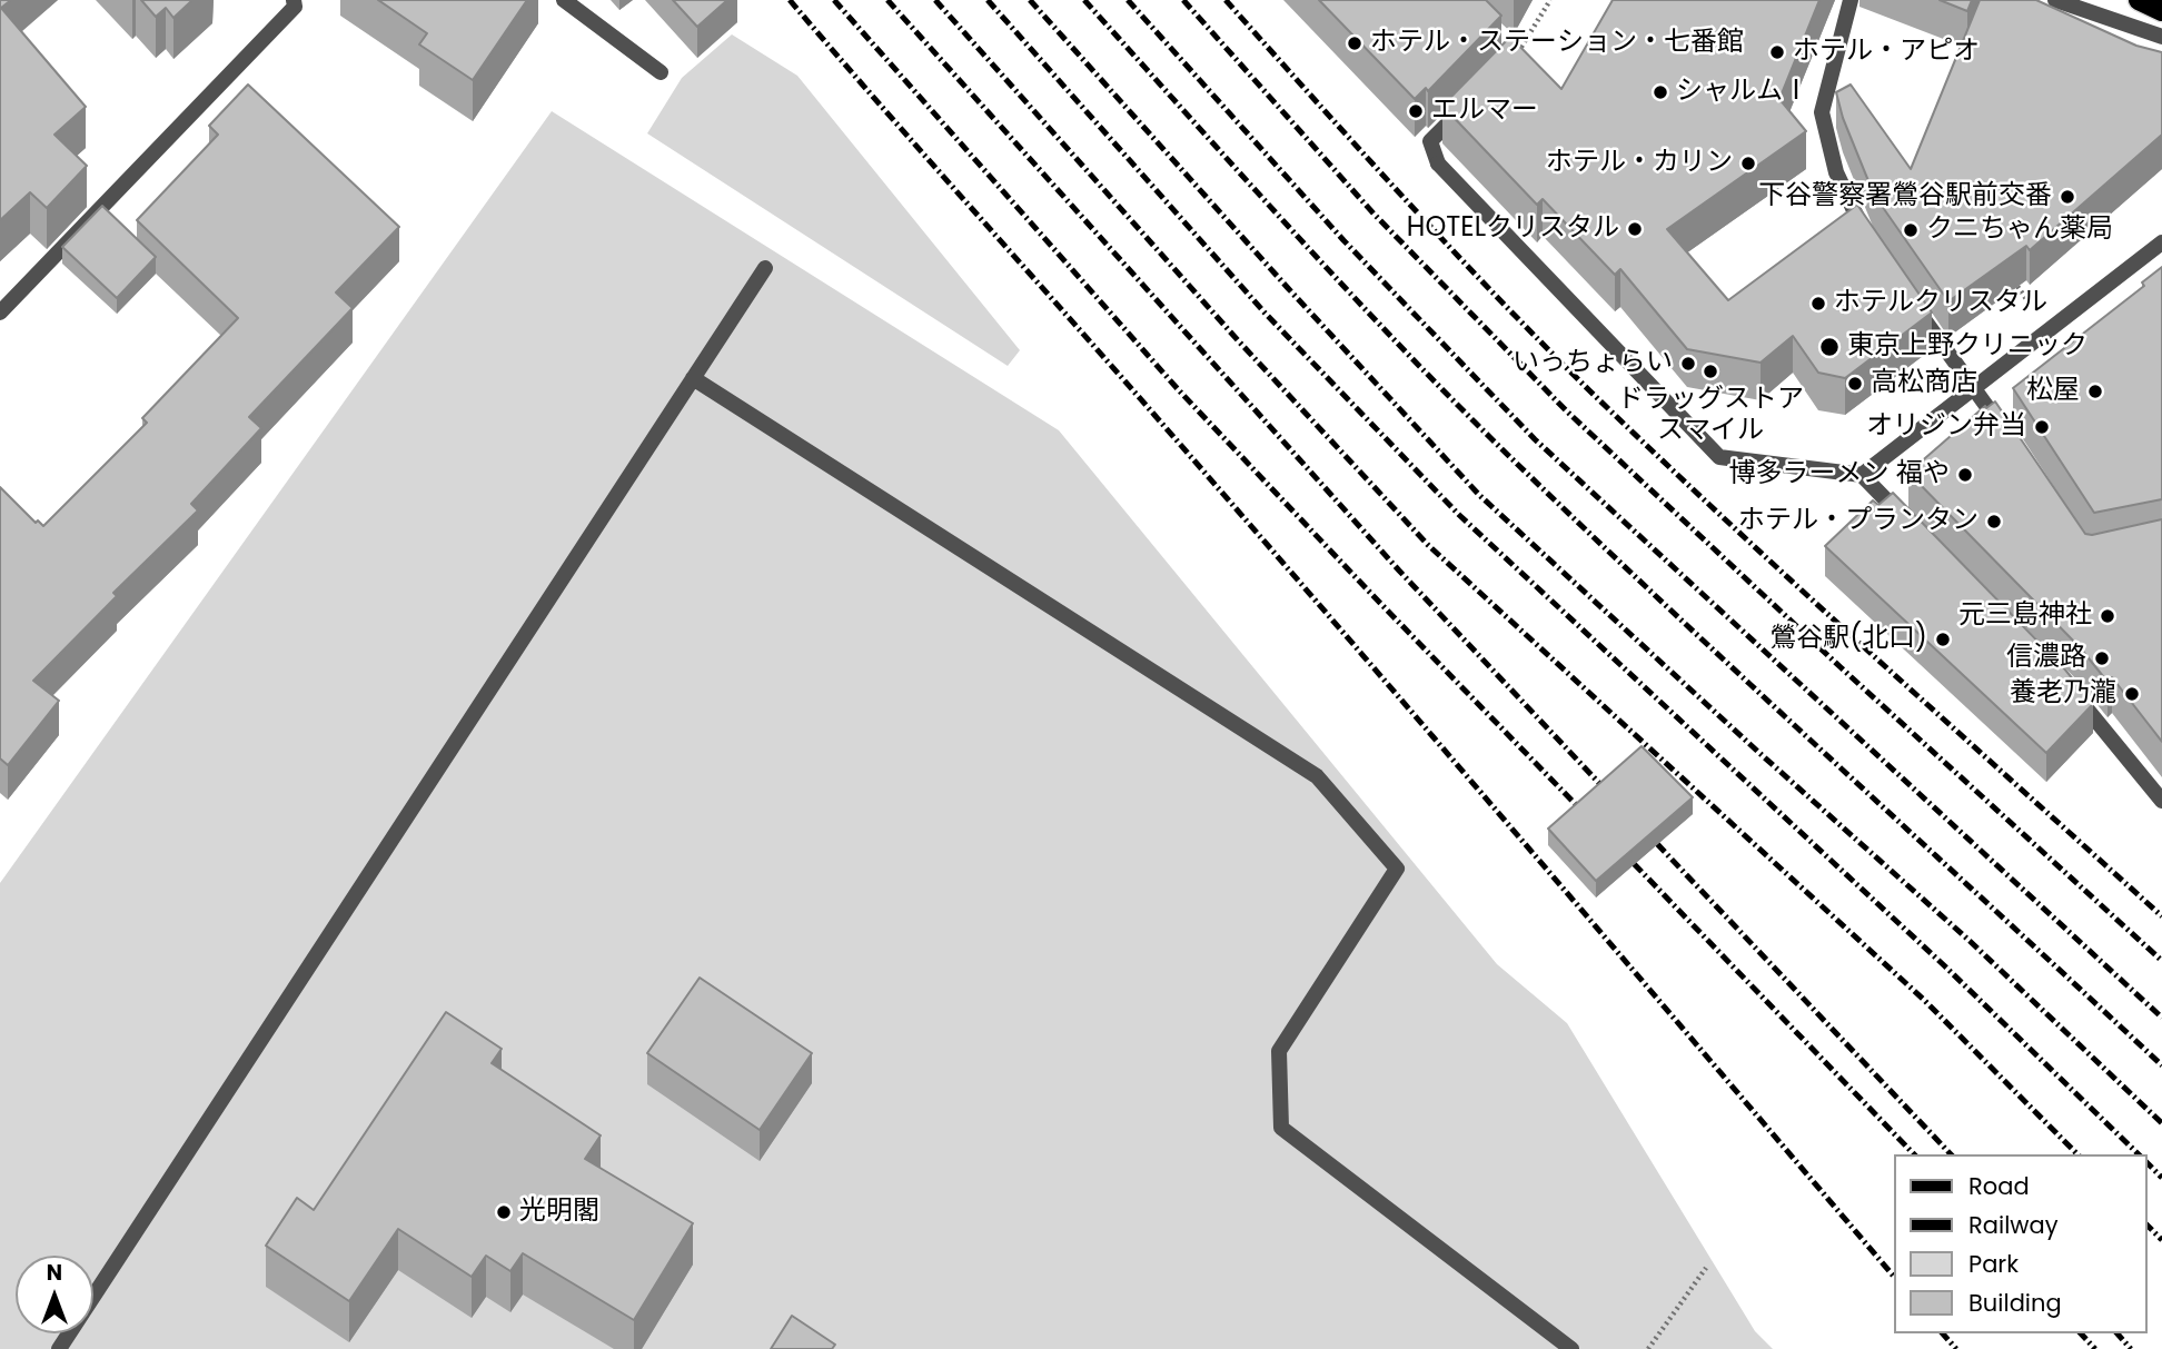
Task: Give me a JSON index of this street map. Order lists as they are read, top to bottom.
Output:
{
  "places": [
    "ホテル・ステーション・七番館",
    "ホテル・アピオ",
    "シャルムⅠ",
    "エルマー",
    "ホテル・カリン",
    "下谷警察署鶯谷駅前交番",
    "HOTELクリスタル",
    "クニちゃん薬局",
    "ホテルクリスタル",
    "東京上野クリニック",
    "いっちょらい",
    "ドラッグストア スマイル",
    "高松商店",
    "松屋",
    "オリジン弁当",
    "博多ラーメン 福や",
    "ホテル・プランタン",
    "元三島神社",
    "鶯谷駅(北口)",
    "信濃路",
    "養老乃瀧",
    "光明閣"
  ],
  "legend": [
    "Road",
    "Railway",
    "Park",
    "Building"
  ],
  "north": "top"
}
